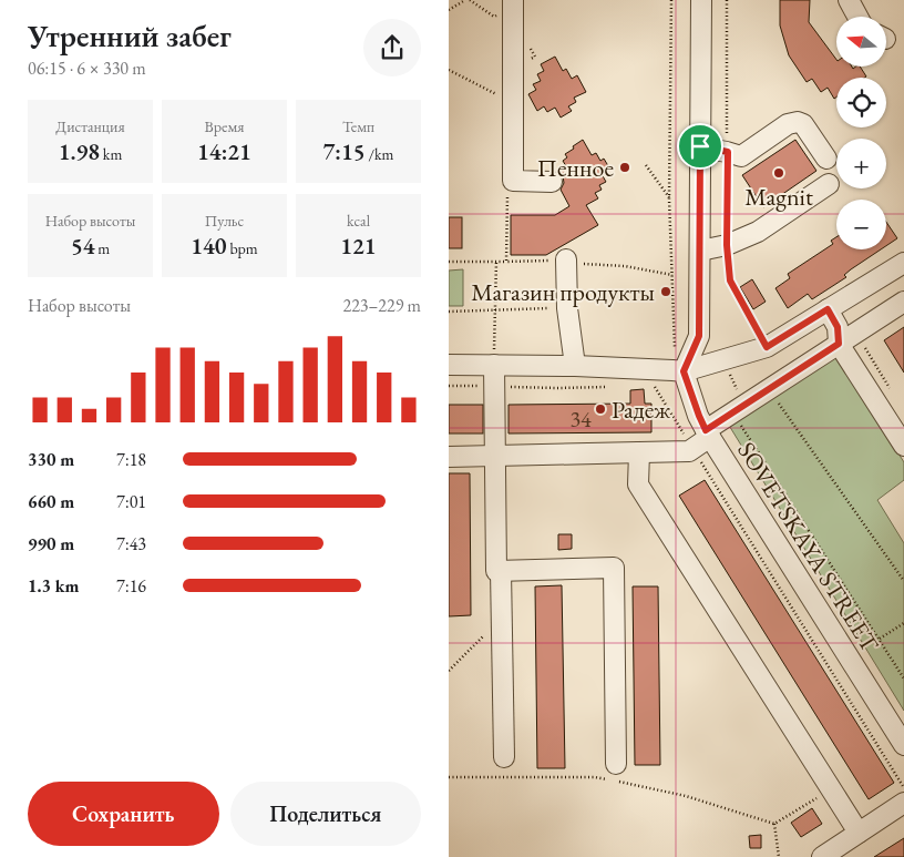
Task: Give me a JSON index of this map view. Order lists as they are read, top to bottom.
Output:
{
  "streets": {
    "street": ["SOVETSKAYA STREET"]
  },
  "places": [
    "Пенное",
    "Magnit",
    "Магазин продукты",
    "Радеж"
  ],
  "house_numbers": ["34"],
  "north": "left",
  "page": {
    "heading": ["Утренний забег", "06:15 · 6 × 330 m"],
    "map_buttons": ["+", "−"],
    "stats": [
      ["Дистанция", "1.98 km"],
      ["Время", "14:21"],
      ["Темп", "7:15 /km"],
      ["Набор высоты", "54 m"],
      ["Пульс", "140 bpm"],
      ["kcal", "121"]
    ],
    "chart": ["Набор высоты", "223–229 m"],
    "list": [
      {
        "name": "330 m",
        "note": "7:18"
      },
      {
        "name": "660 m",
        "note": "7:01"
      },
      {
        "name": "990 m",
        "note": "7:43"
      },
      {
        "name": "1.3 km",
        "note": "7:16"
      }
    ],
    "buttons": ["Сохранить", "Поделиться"]
  }
}
